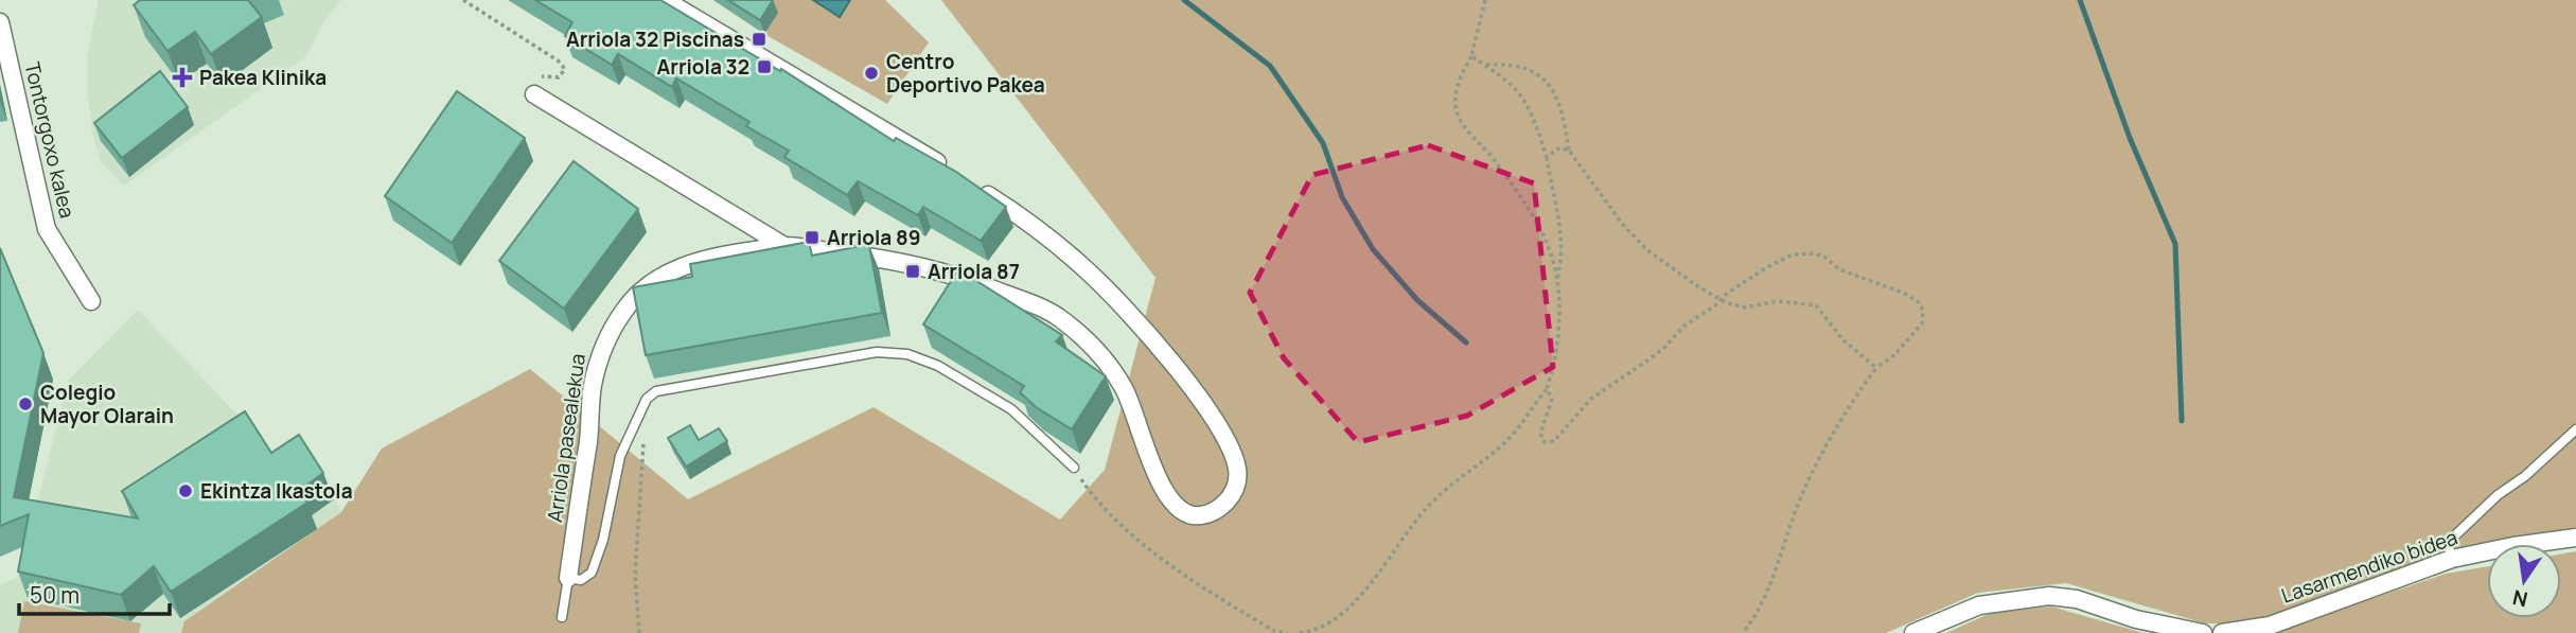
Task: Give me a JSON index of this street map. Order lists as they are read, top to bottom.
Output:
{
  "streets": {
    "street": ["Tontorgoxo kalea", "Arriola pasealekua", "Lasarmendiko bidea"]
  },
  "places": {
    "transit": [
      "Arriola 32 Piscinas",
      "Arriola 32",
      "Arriola 89",
      "Arriola 87"
    ],
    "other": ["Centro Deportivo Pakea", "Colegio Mayor Olarain", "Ekintza Ikastola"],
    "health": ["Pakea Klinika"]
  },
  "scale_bar": "50 m",
  "north": "bottom"
}
